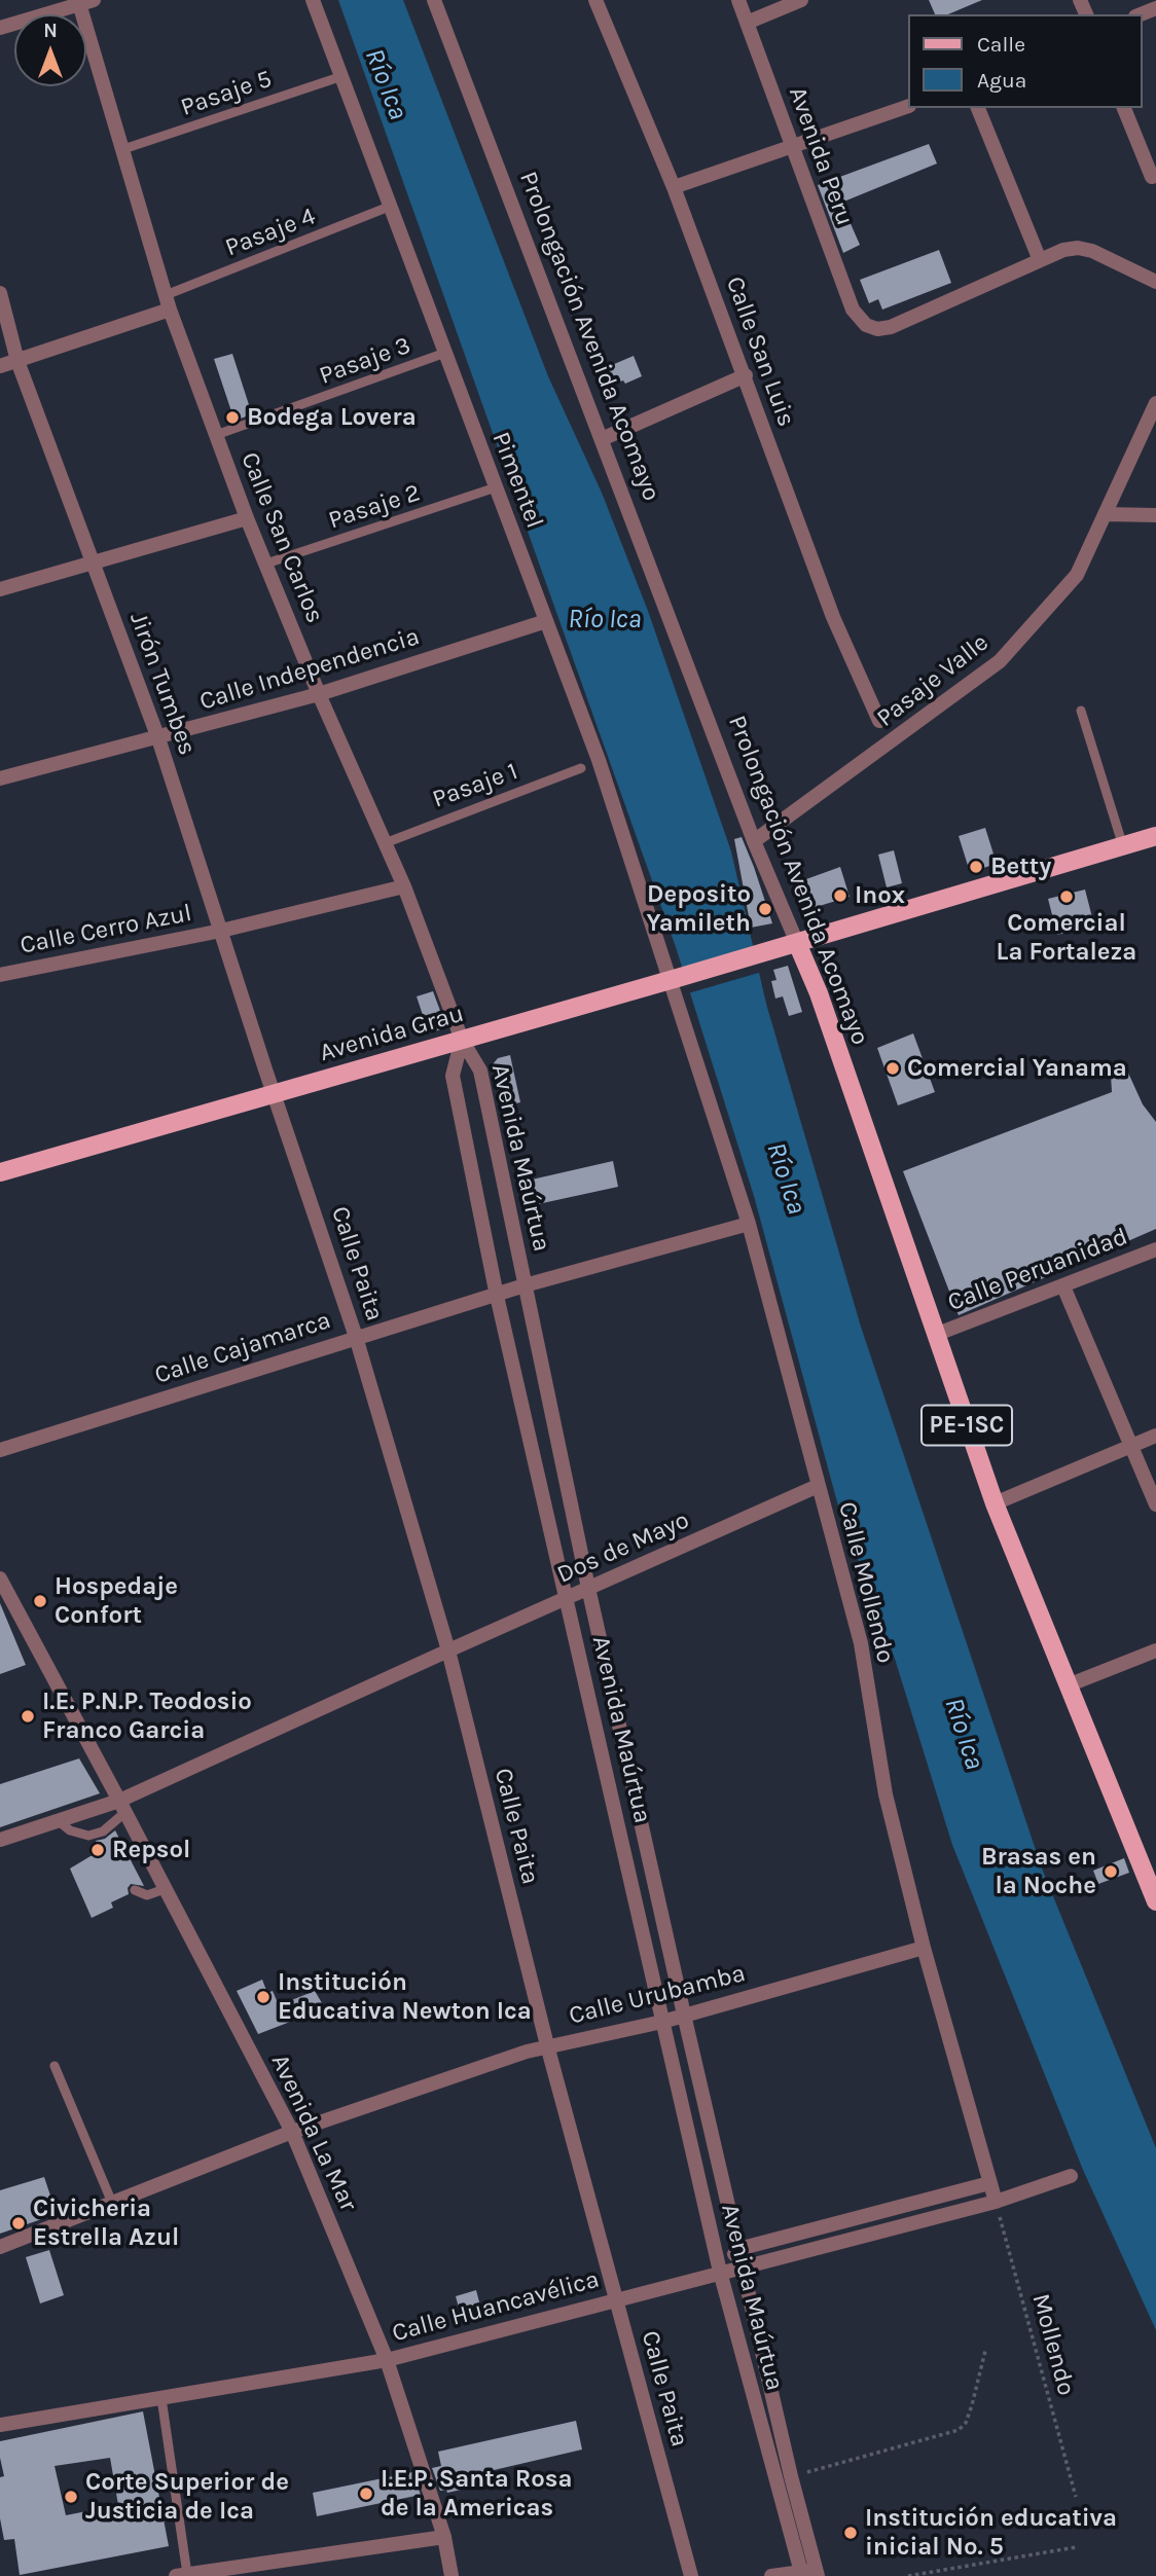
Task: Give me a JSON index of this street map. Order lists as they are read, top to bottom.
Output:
{
  "streets": {
    "main road": ["Prolongación Avenida Acomayo", "Avenida Grau", "PE-1SC"],
    "street": [
      "Avenida Peru",
      "Calle San Luis",
      "Pimentel",
      "Calle San Carlos",
      "Calle Independencia",
      "Pasaje Valle",
      "Jirón Tumbes",
      "Calle Cerro Azul",
      "Avenida Maúrtua",
      "Calle Paita",
      "Calle Peruanidad",
      "Calle Cajamarca",
      "Dos de Mayo",
      "Calle Mollendo",
      "Calle Urubamba",
      "Avenida La Mar",
      "Calle Huancavélica"
    ],
    "lane": [
      "Pasaje 5",
      "Pasaje 4",
      "Pasaje 3",
      "Pasaje 2",
      "Pasaje 1"
    ],
    "path": ["Mollendo"]
  },
  "crossings": [
    ["Pasaje 5", "Pimentel"],
    ["Pasaje 5", "Calle San Carlos"],
    ["Pasaje 4", "Pimentel"],
    ["Pasaje 4", "Calle San Carlos"],
    ["Prolongación Avenida Acomayo", "Pasaje Valle"],
    ["Prolongación Avenida Acomayo", "Avenida Grau"],
    ["Prolongación Avenida Acomayo", "Calle Peruanidad"],
    ["Pasaje 3", "Pimentel"],
    ["Pasaje 3", "Calle San Carlos"],
    ["Pimentel", "Pasaje 2"],
    ["Pimentel", "Calle Independencia"],
    ["Pimentel", "Avenida Grau"],
    ["Pimentel", "Calle Mollendo"],
    ["Pasaje 2", "Calle San Carlos"],
    ["Calle San Carlos", "Calle Independencia"],
    ["Calle San Carlos", "Pasaje 1"],
    ["Calle San Carlos", "Calle Cerro Azul"],
    ["Calle San Carlos", "Avenida Grau"],
    ["Calle San Carlos", "Avenida Maúrtua"],
    ["Calle Independencia", "Jirón Tumbes"],
    ["Jirón Tumbes", "Calle Cerro Azul"],
    ["Jirón Tumbes", "Avenida Grau"],
    ["Jirón Tumbes", "Calle Paita"],
    ["Avenida Grau", "Avenida Maúrtua"],
    ["Avenida Grau", "Calle Paita"],
    ["Avenida Grau", "Calle Mollendo"],
    ["Avenida Maúrtua", "Calle Cajamarca"],
    ["Avenida Maúrtua", "Dos de Mayo"],
    ["Avenida Maúrtua", "Calle Urubamba"],
    ["Avenida Maúrtua", "Calle Huancavélica"],
    ["Calle Paita", "Calle Cajamarca"],
    ["Calle Paita", "Dos de Mayo"],
    ["Calle Paita", "Calle Urubamba"],
    ["Calle Paita", "Calle Huancavélica"],
    ["Calle Cajamarca", "Calle Mollendo"],
    ["Dos de Mayo", "Calle Mollendo"],
    ["Dos de Mayo", "Avenida La Mar"],
    ["Calle Mollendo", "Calle Urubamba"],
    ["Calle Mollendo", "Calle Huancavélica"],
    ["Calle Mollendo", "Mollendo"],
    ["Calle Urubamba", "Avenida La Mar"],
    ["Avenida La Mar", "Calle Huancavélica"],
    ["Calle Huancavélica", "Mollendo"]
  ],
  "water": ["Río Ica"],
  "places": [
    "Bodega Lovera",
    "Betty",
    "Inox",
    "Comercial La Fortaleza",
    "Deposito Yamileth",
    "Comercial Yanama",
    "Hospedaje Confort",
    "I.E. P.N.P. Teodosio Franco Garcia",
    "Repsol",
    "Brasas en la Noche",
    "Institución Educativa Newton Ica",
    "Civicheria Estrella Azul",
    "I.E.P. Santa Rosa de la Americas",
    "Corte Superior de Justicia de Ica",
    "Institución educativa inicial No. 5"
  ],
  "legend": ["Calle", "Agua"],
  "north": "top"
}
